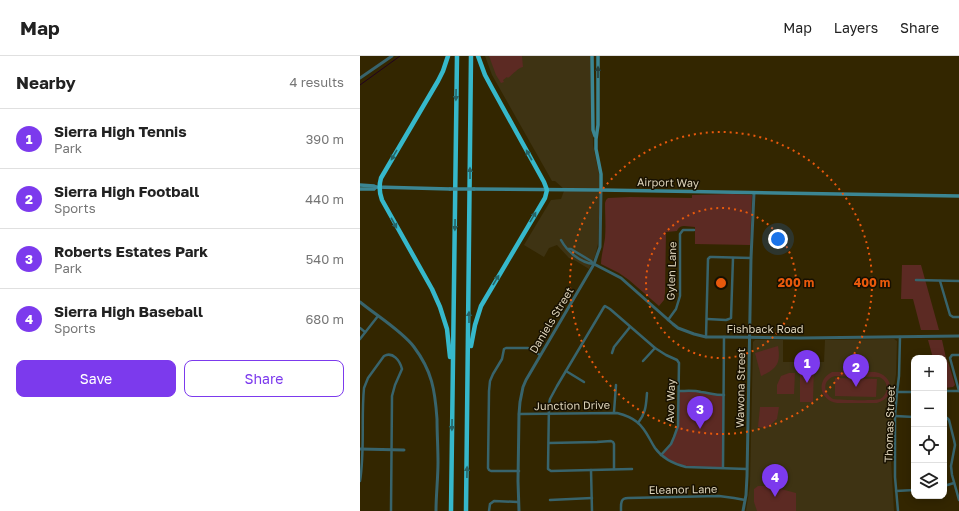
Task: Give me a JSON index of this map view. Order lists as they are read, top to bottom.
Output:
{
  "streets": {
    "main road": ["Airport Way", "Daniels Street"],
    "street": [
      "Gylen Lane",
      "Fishback Road",
      "Wawona Street",
      "Avo Way",
      "Junction Drive",
      "Thomas Street",
      "Eleanor Lane"
    ]
  },
  "crossings": [
    ["Airport Way", "Daniels Street"],
    ["Airport Way", "Wawona Street"],
    ["Gylen Lane", "Fishback Road"],
    ["Daniels Street", "Fishback Road"],
    ["Daniels Street", "Junction Drive"],
    ["Fishback Road", "Wawona Street"],
    ["Fishback Road", "Thomas Street"],
    ["Wawona Street", "Junction Drive"],
    ["Wawona Street", "Eleanor Lane"],
    ["Avo Way", "Junction Drive"]
  ],
  "page": {
    "header": "Map",
    "nav": ["Map", "Layers", "Share"],
    "heading": ["Nearby", "4 results"],
    "list": [
      {
        "mark": "1",
        "name": "Sierra High Tennis",
        "note": "Park",
        "value": "390 m"
      },
      {
        "mark": "2",
        "name": "Sierra High Football",
        "note": "Sports",
        "value": "440 m"
      },
      {
        "mark": "3",
        "name": "Roberts Estates Park",
        "note": "Park",
        "value": "540 m"
      },
      {
        "mark": "4",
        "name": "Sierra High Baseball",
        "note": "Sports",
        "value": "680 m"
      }
    ],
    "buttons": ["Save", "Share"],
    "pins": [
      "1",
      "2",
      "3",
      "4"
    ],
    "map_buttons": ["+", "−"]
  },
  "rings": ["200 m", "400 m"]
}
